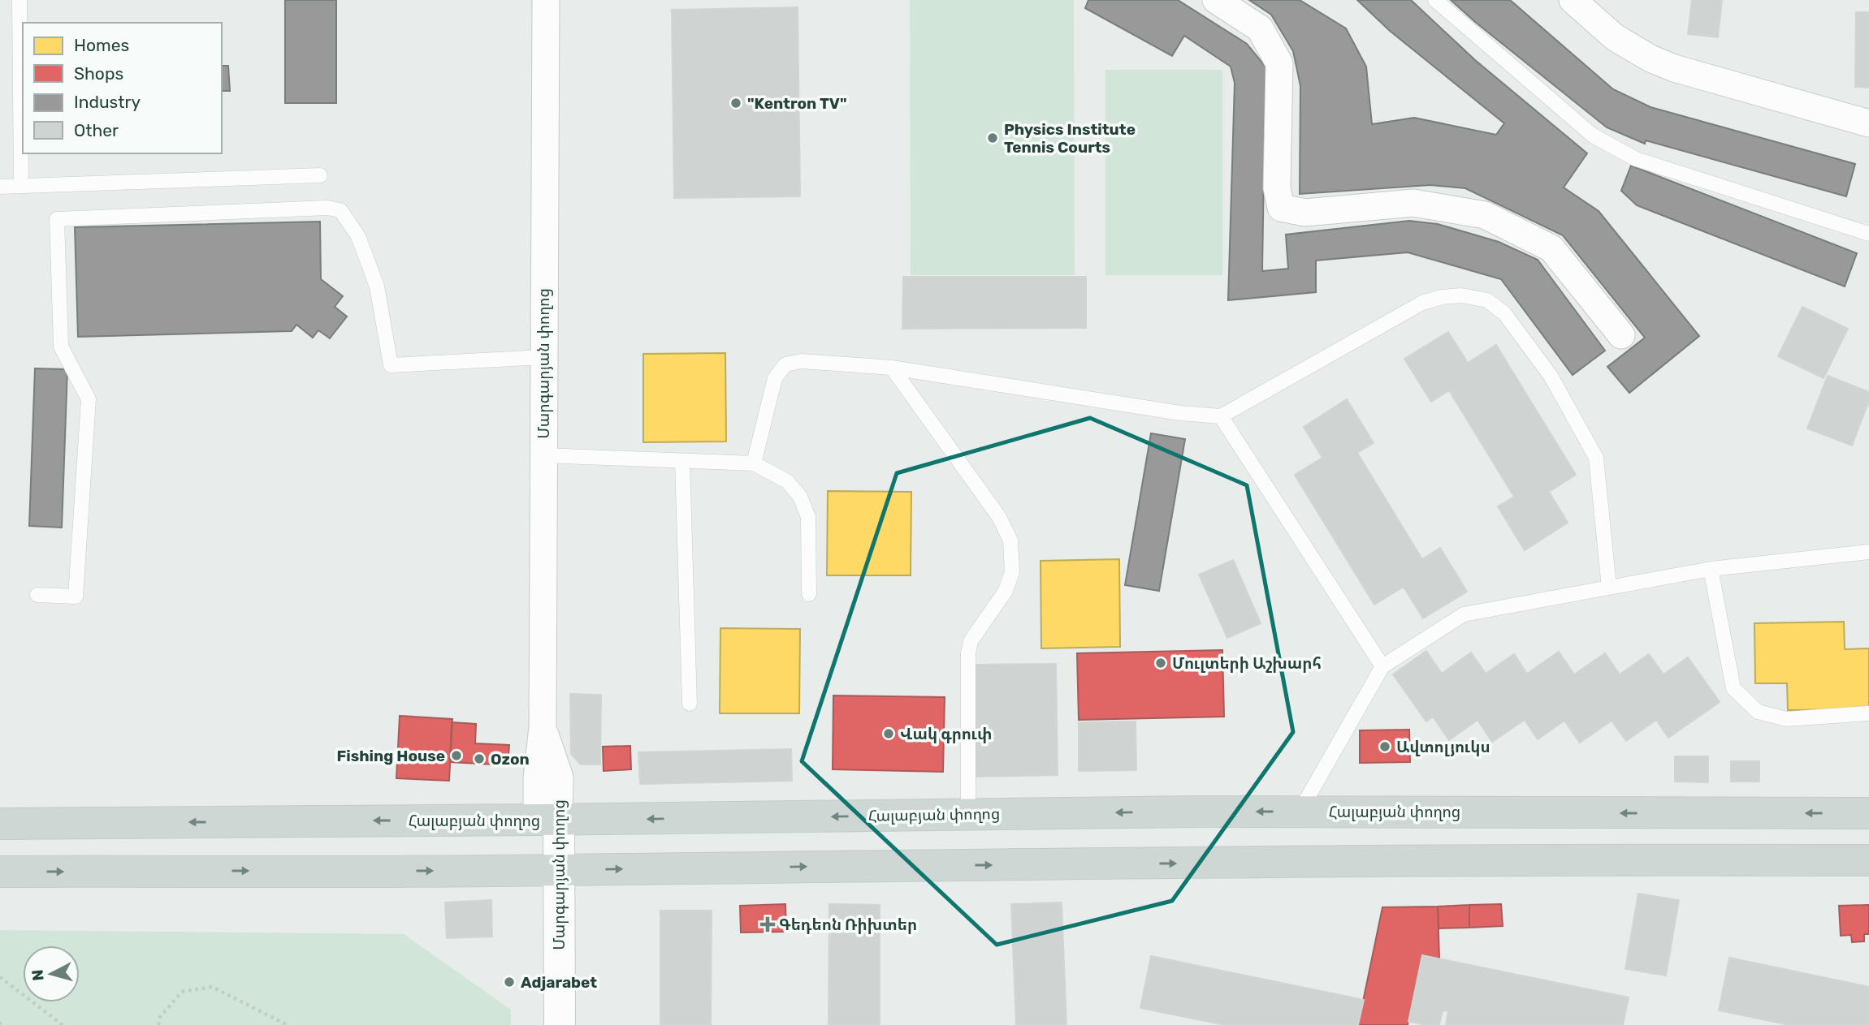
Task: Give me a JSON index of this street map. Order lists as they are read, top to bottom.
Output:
{
  "streets": {
    "main road": ["Մարգարյան փողոց", "Հալաբյան փողոց"]
  },
  "crossings": [
    ["Մարգարյան փողոց", "Հալաբյան փողոց"]
  ],
  "places": {
    "other": [
      "\"Kentron TV\"",
      "Physics Institute Tennis Courts",
      "Մուլտերի Աշխարհ",
      "Վակ գրուփ",
      "Ավտոլյուկս",
      "Fishing House",
      "Ozon",
      "Adjarabet"
    ],
    "health": ["Գեդեոն Ռիխտեր"]
  },
  "legend": [
    "Homes",
    "Shops",
    "Industry",
    "Other"
  ],
  "north": "left"
}
